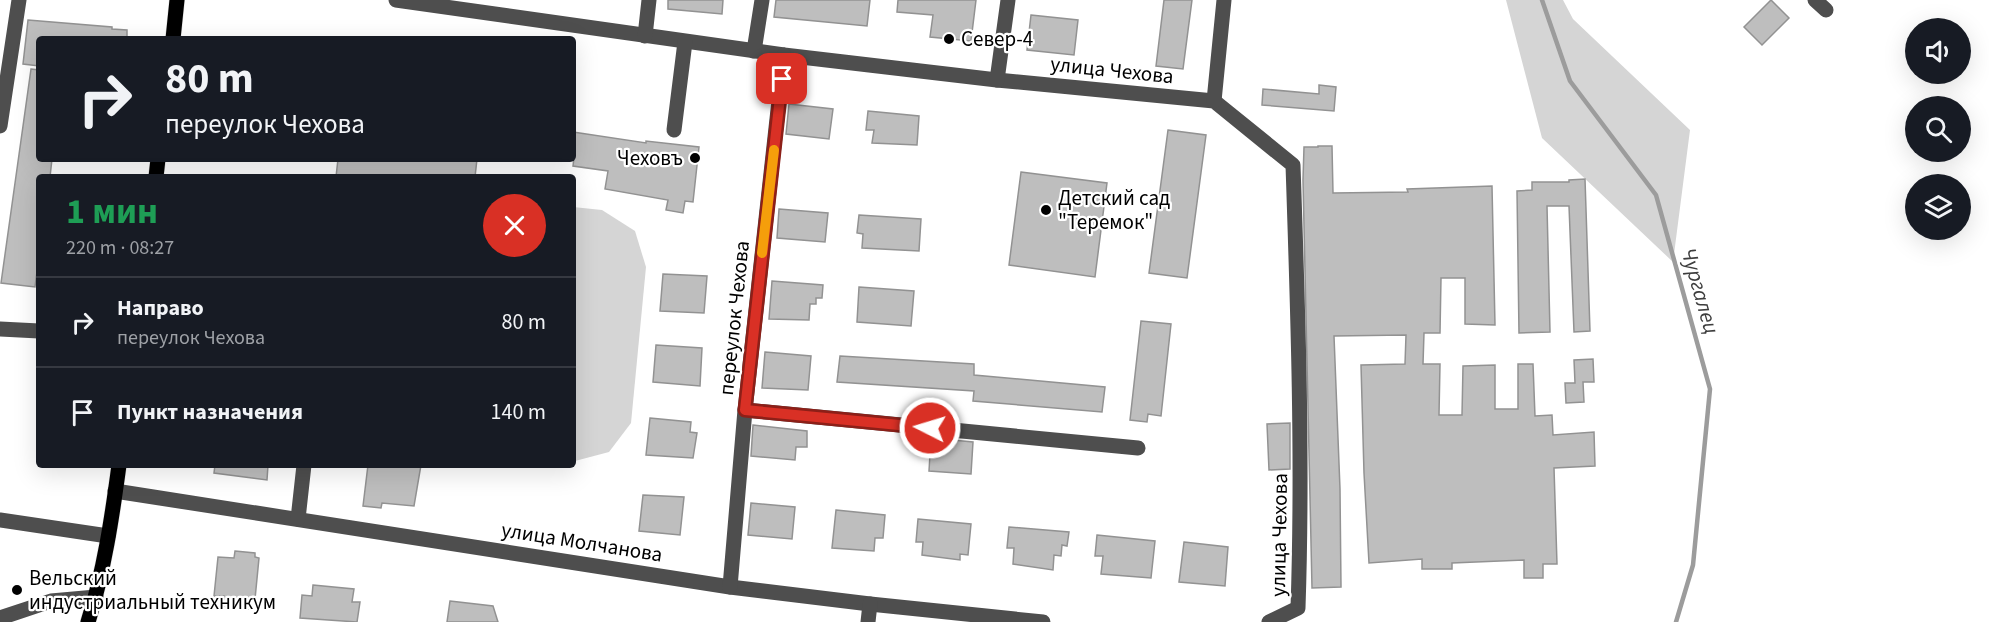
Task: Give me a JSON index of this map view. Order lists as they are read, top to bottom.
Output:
{
  "streets": {
    "street": ["улица Чехова", "переулок Чехова", "улица Молчанова"]
  },
  "crossings": [
    ["улица Чехова", "переулок Чехова"],
    ["переулок Чехова", "улица Молчанова"]
  ],
  "water": ["Чургалец"],
  "places": [
    "Север-4",
    "Чеховъ",
    "Детский сад \"Теремок\"",
    "Вельский индустриальный техникум"
  ],
  "page": {
    "turn": ["80 m", "переулок Чехова"],
    "heading": ["1 мин", "220 m · 08:27"],
    "list": [
      {
        "name": "Направо",
        "note": "переулок Чехова",
        "value": "80 m"
      },
      {
        "name": "Пункт назначения",
        "value": "140 m"
      }
    ]
  }
}
